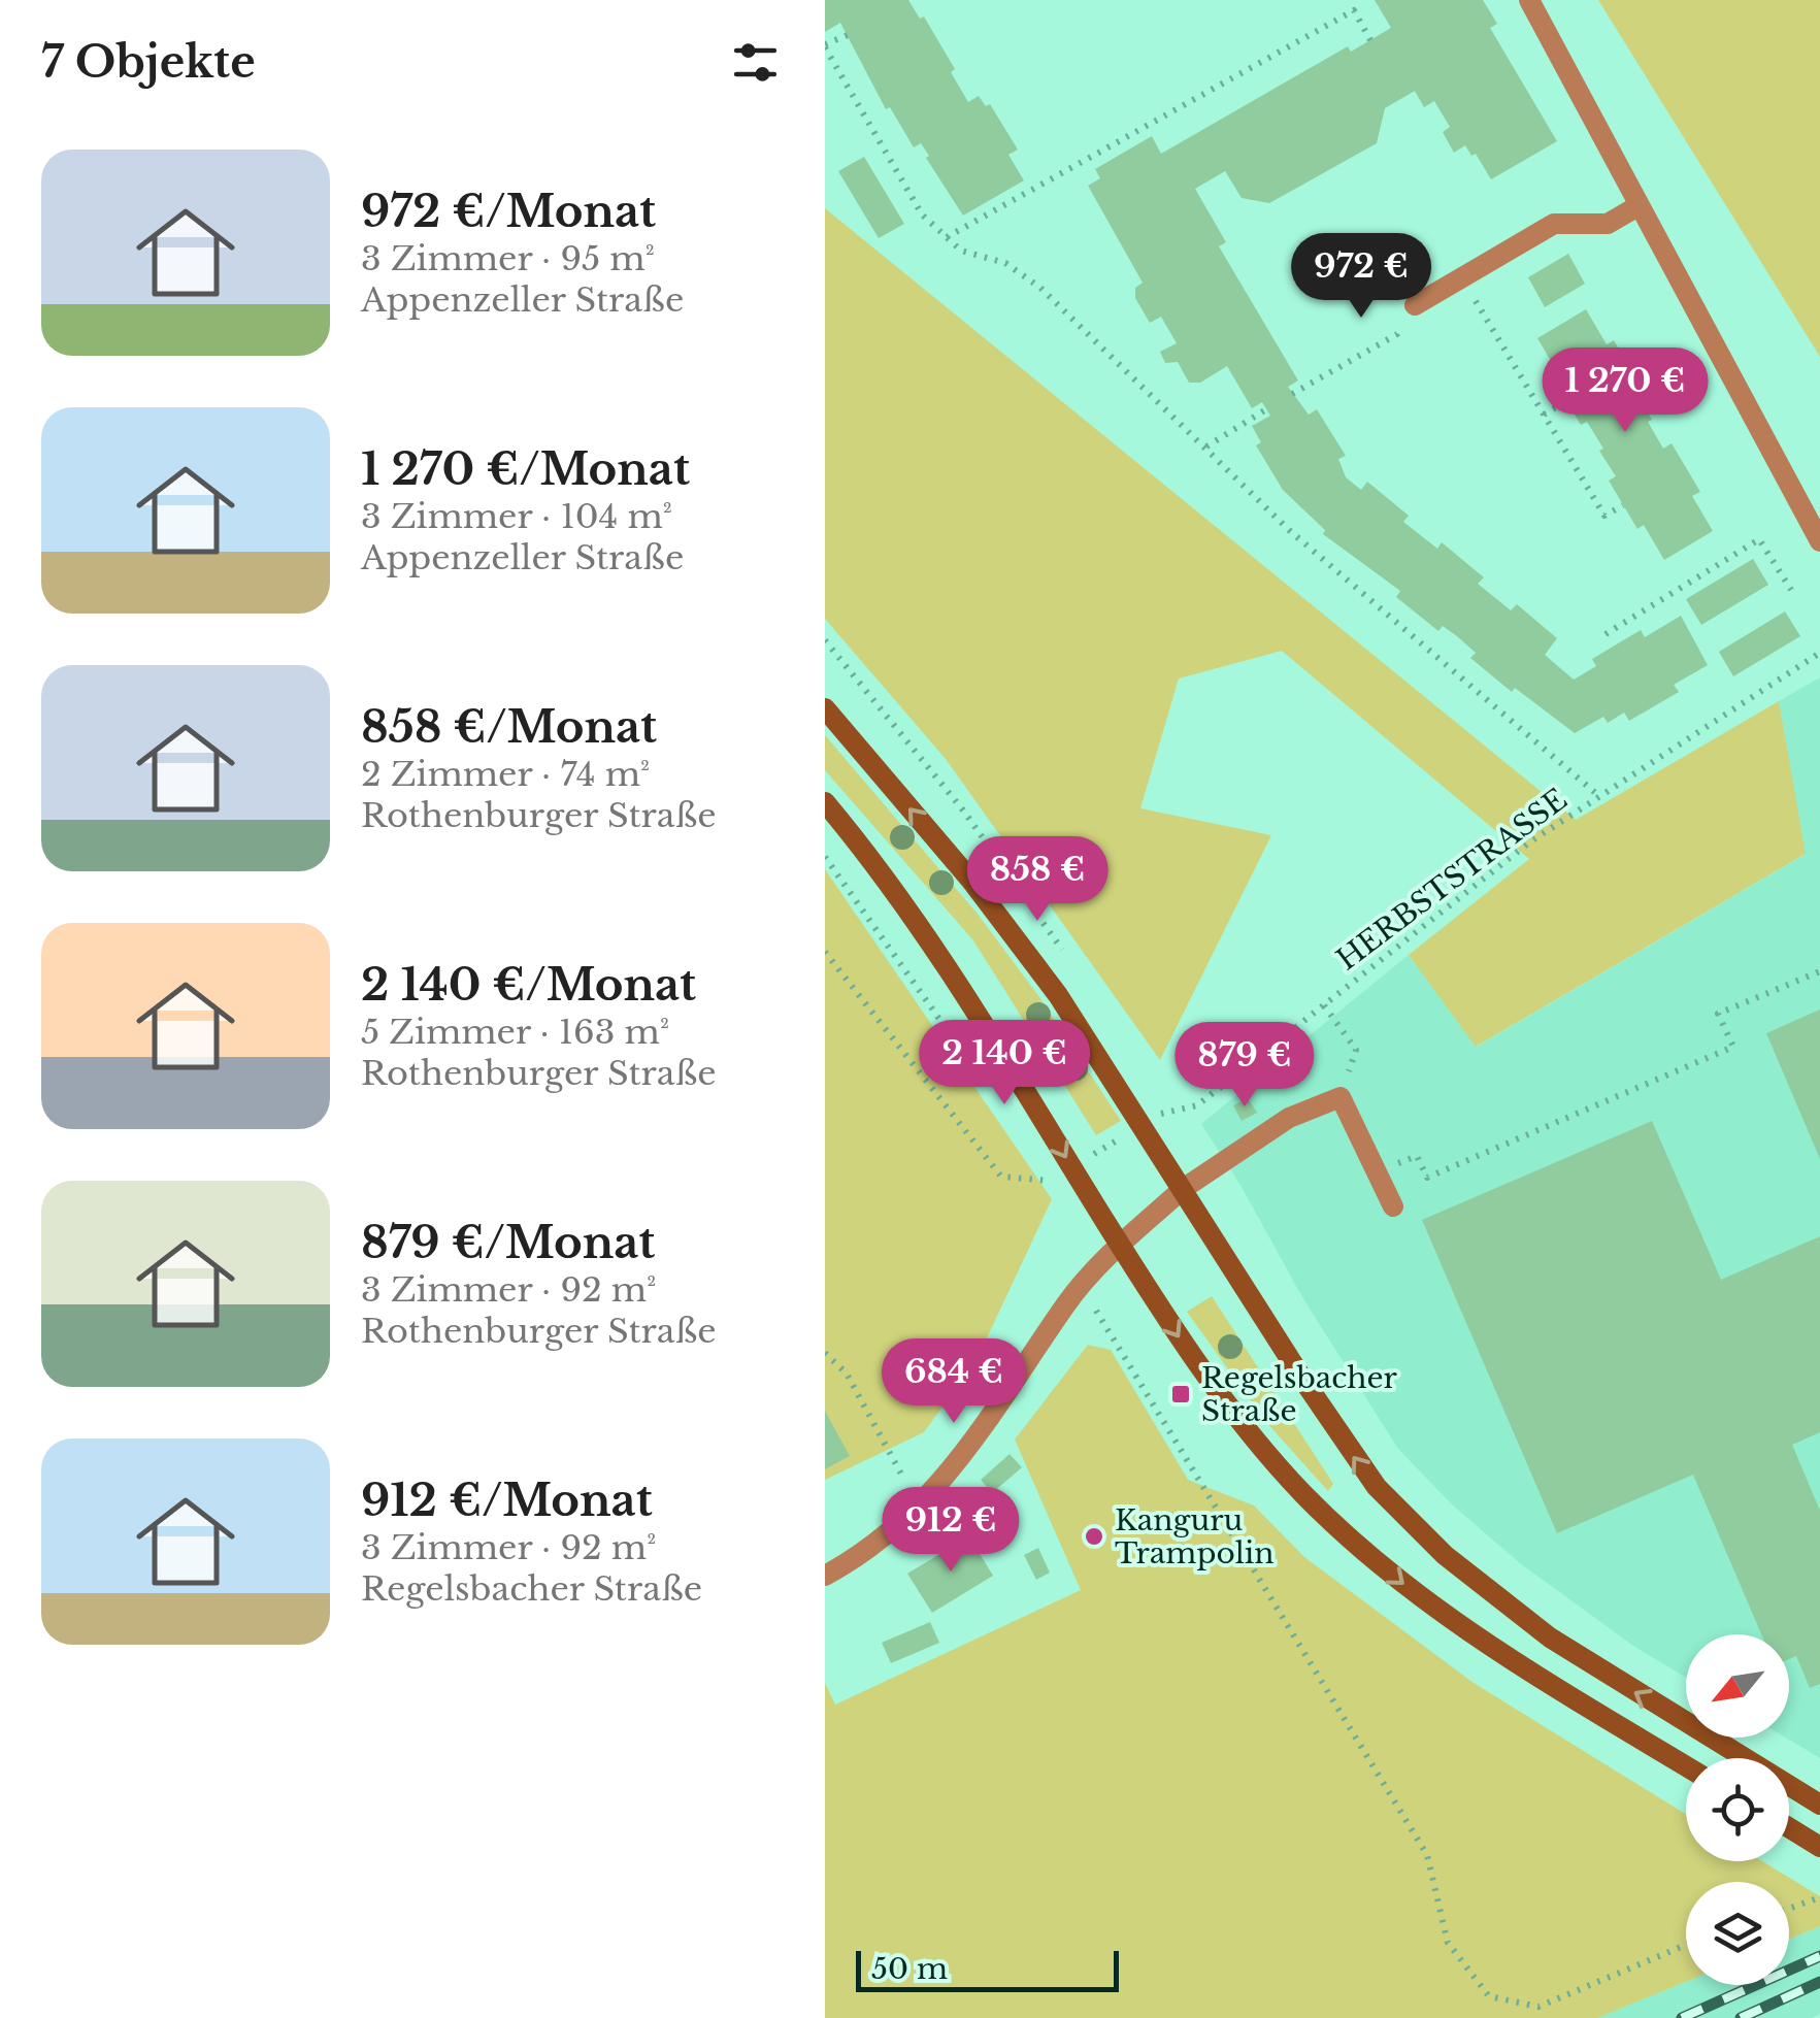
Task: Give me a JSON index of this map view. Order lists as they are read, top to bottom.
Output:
{
  "streets": {
    "path": ["HERBSTSTRASSE"]
  },
  "places": {
    "transit": ["Regelsbacher Straße"],
    "other": ["Kanguru Trampolin"]
  },
  "scale_bar": "50 m",
  "north": "bottom left",
  "page": {
    "heading": "7 Objekte",
    "list": [
      {
        "name": "972 €/Monat",
        "note": "3 Zimmer · 95 m² · Appenzeller Straße"
      },
      {
        "name": "1 270 €/Monat",
        "note": "3 Zimmer · 104 m² · Appenzeller Straße"
      },
      {
        "name": "858 €/Monat",
        "note": "2 Zimmer · 74 m² · Rothenburger Straße"
      },
      {
        "name": "2 140 €/Monat",
        "note": "5 Zimmer · 163 m² · Rothenburger Straße"
      },
      {
        "name": "879 €/Monat",
        "note": "3 Zimmer · 92 m² · Rothenburger Straße"
      },
      {
        "name": "912 €/Monat",
        "note": "3 Zimmer · 92 m² · Regelsbacher Straße"
      }
    ],
    "price": [
      "972 €",
      "1 270 €",
      "858 €",
      "2 140 €",
      "879 €",
      "684 €",
      "912 €"
    ],
    "scale": "50 m"
  }
}
